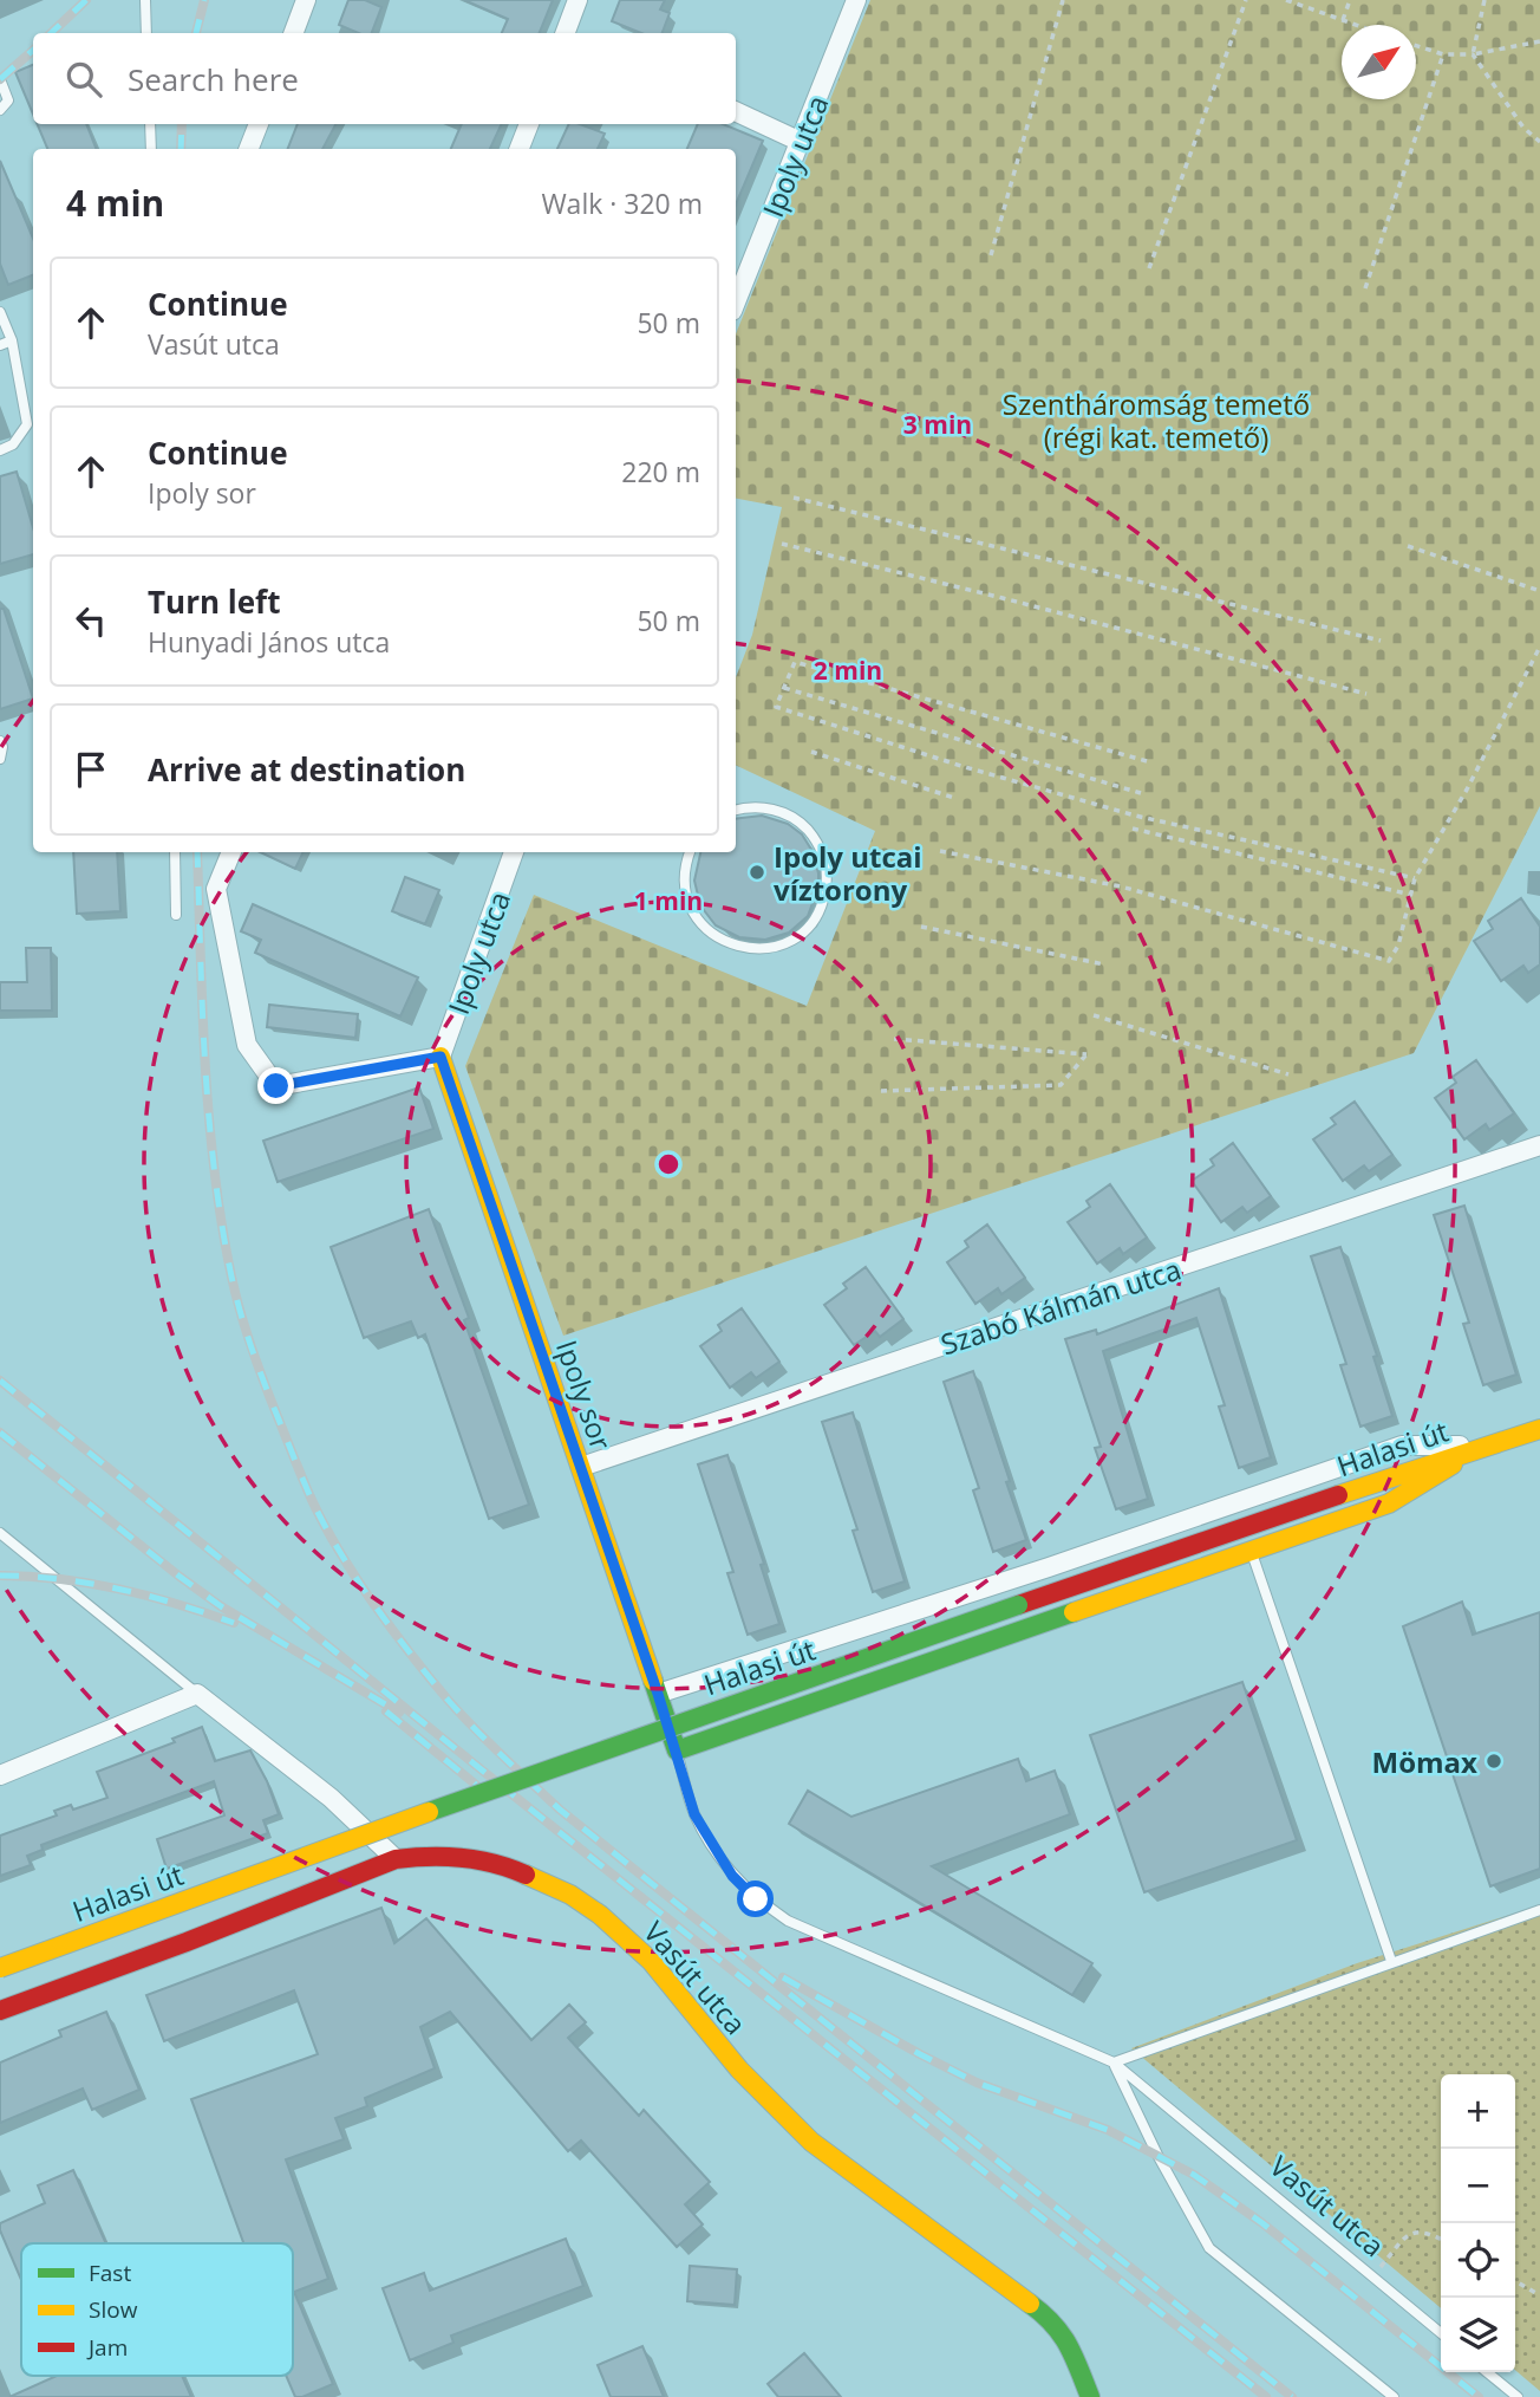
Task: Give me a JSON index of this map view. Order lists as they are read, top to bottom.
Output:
{
  "streets": {
    "street": [
      "Ipoly utca",
      "Szabó Kálmán utca",
      "Ipoly sor",
      "Halasi út",
      "Vasút utca"
    ]
  },
  "crossings": [
    ["Ipoly utca", "Ipoly sor"],
    ["Szabó Kálmán utca", "Ipoly sor"],
    ["Ipoly sor", "Vasút utca"]
  ],
  "parks": ["Szentháromság temető (régi kat. temető)"],
  "places": ["Ipoly utcai víztorony", "Mömax"],
  "legend": ["Fast", "Slow", "Jam"],
  "north": "top right",
  "page": {
    "search": "Search here",
    "heading": ["4 min", "Walk · 320 m"],
    "list": [
      ["Continue", "Vasút utca", "50 m"],
      ["Continue", "Ipoly sor", "220 m"],
      ["Turn left", "Hunyadi János utca", "50 m"],
      "Arrive at destination"
    ],
    "map_buttons": ["+", "−"]
  },
  "rings": ["3 min", "2 min", "1 min"]
}
